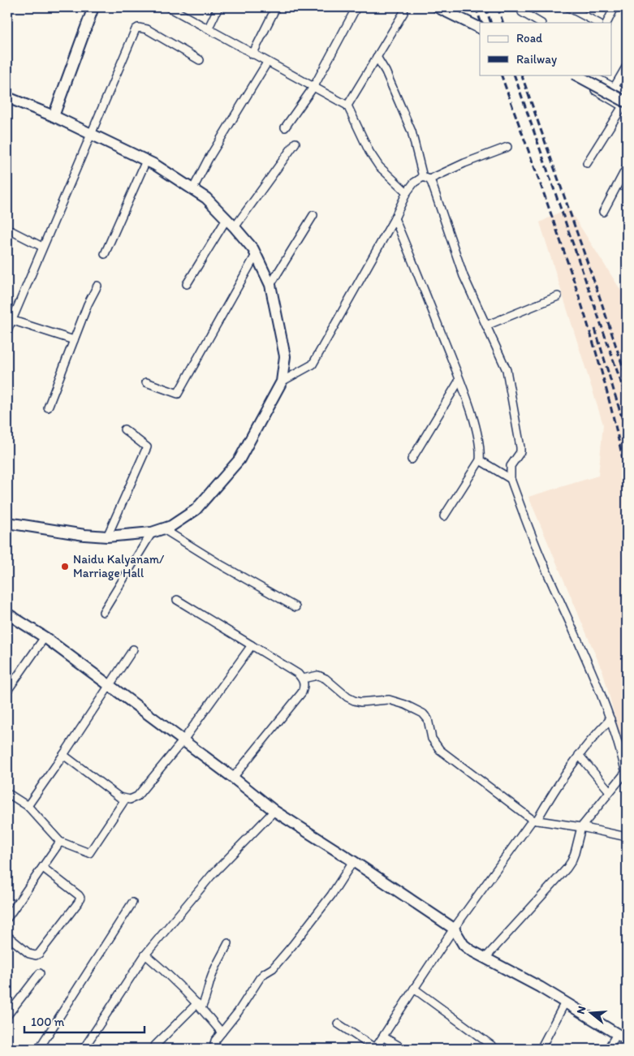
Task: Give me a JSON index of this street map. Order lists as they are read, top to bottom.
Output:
{
  "places": ["Naidu Kalyanam/ Marriage Hall"],
  "legend": ["Road", "Railway"],
  "scale_bar": "100 m",
  "north": "left"
}
